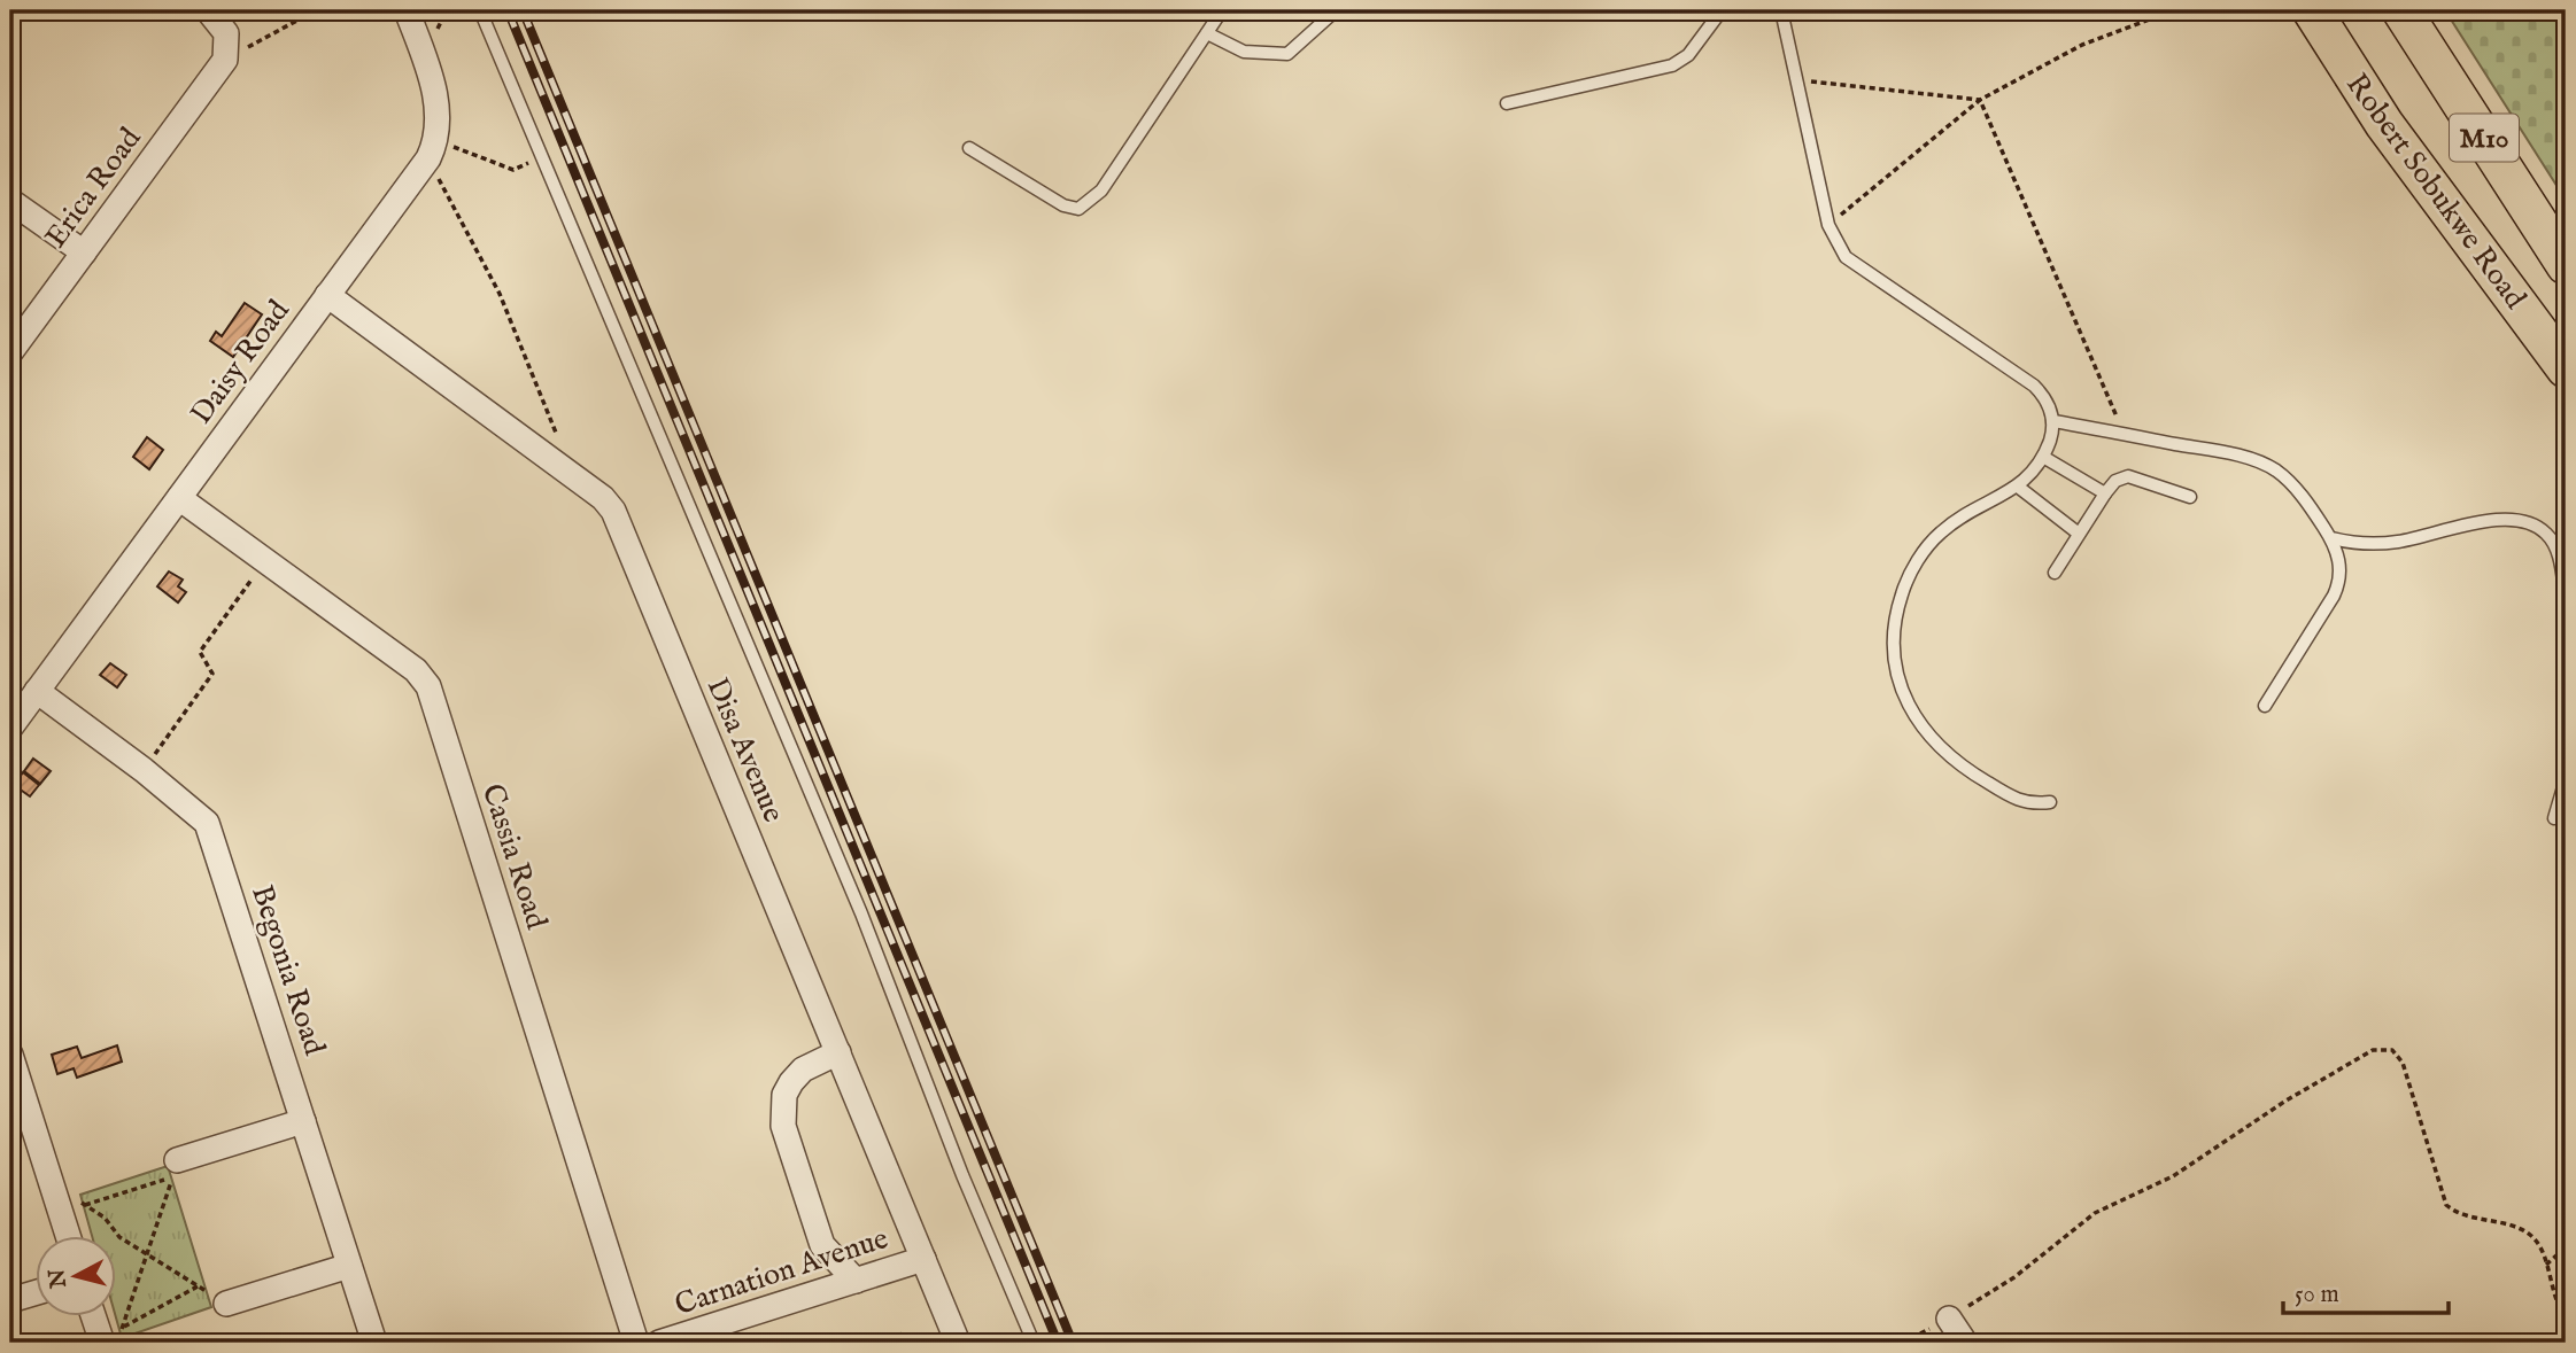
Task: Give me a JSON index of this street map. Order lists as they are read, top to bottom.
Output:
{
  "streets": {
    "main road": ["M10", "Robert Sobukwe Road"],
    "street": [
      "Erica Road",
      "Daisy Road",
      "Disa Avenue",
      "Cassia Road",
      "Begonia Road",
      "Carnation Avenue"
    ]
  },
  "crossings": [
    ["Daisy Road", "Disa Avenue"],
    ["Daisy Road", "Cassia Road"],
    ["Daisy Road", "Begonia Road"],
    ["Disa Avenue", "Carnation Avenue"]
  ],
  "scale_bar": "50 m",
  "north": "left"
}
